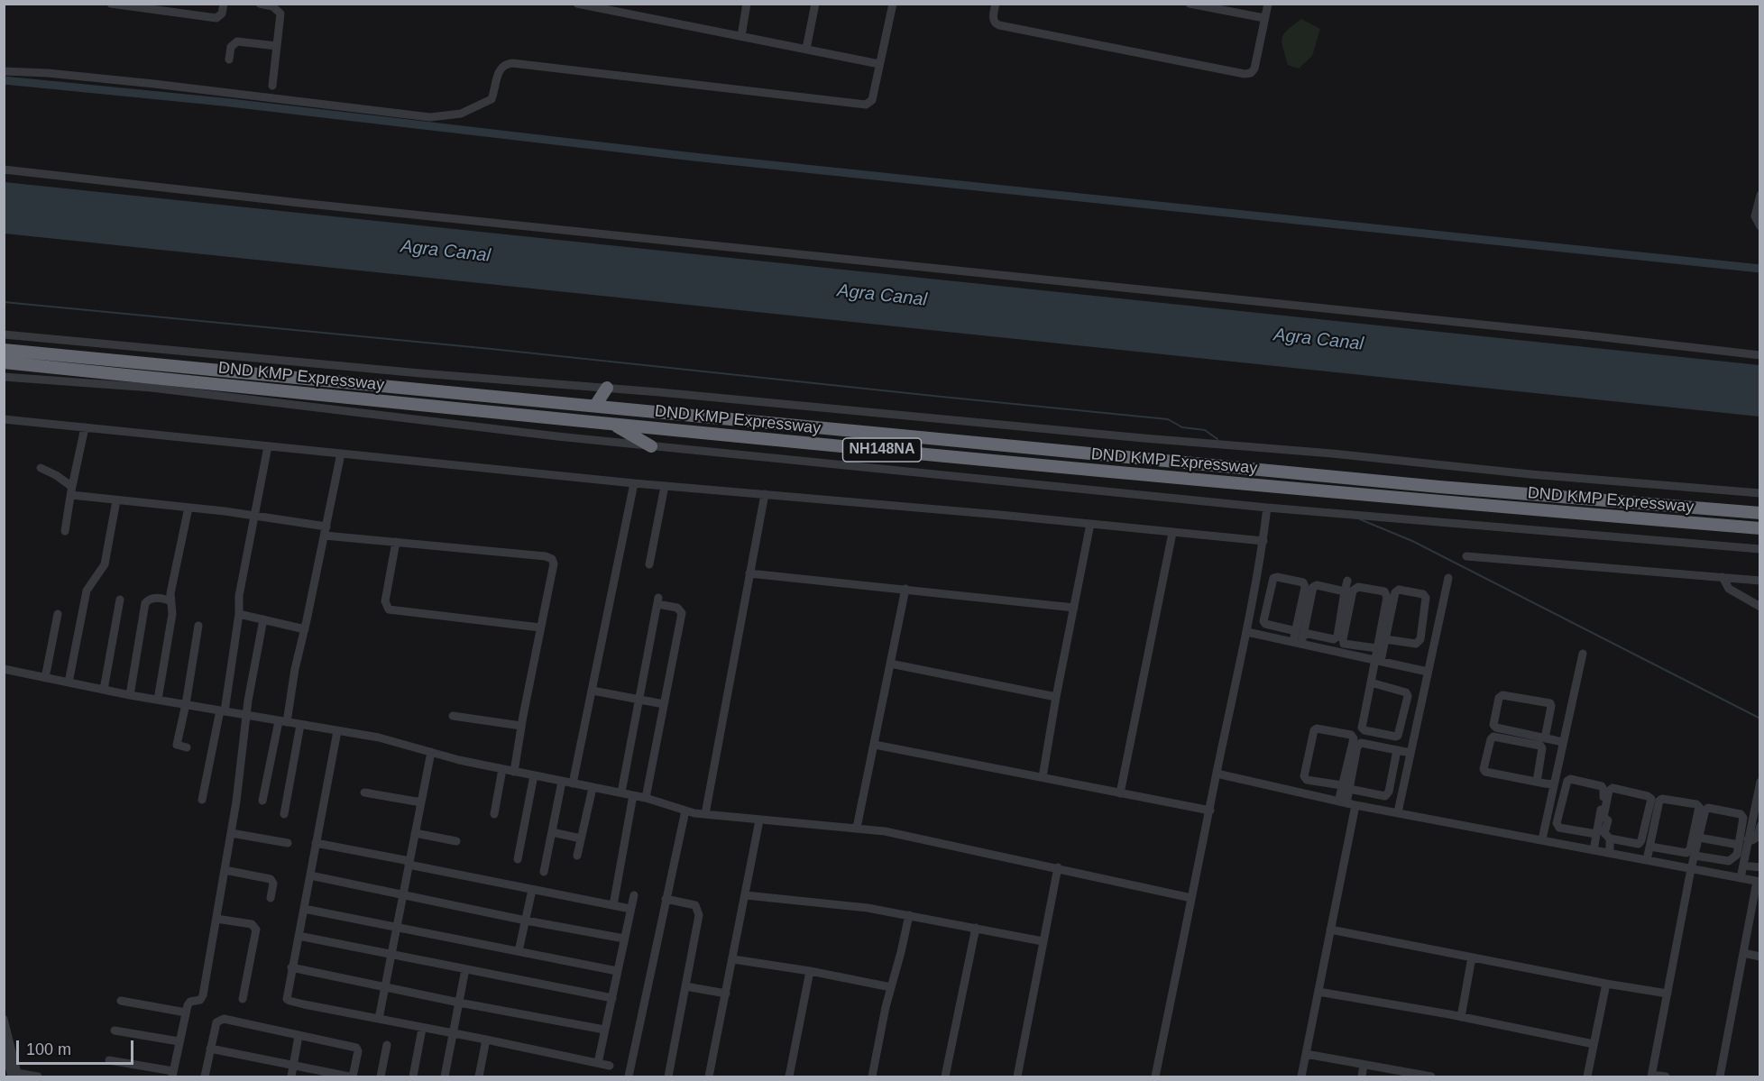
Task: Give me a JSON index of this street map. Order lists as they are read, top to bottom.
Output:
{
  "streets": {
    "highway": ["DND KMP Expressway", "NH148NA"]
  },
  "water": ["Agra Canal"],
  "scale_bar": "100 m"
}
